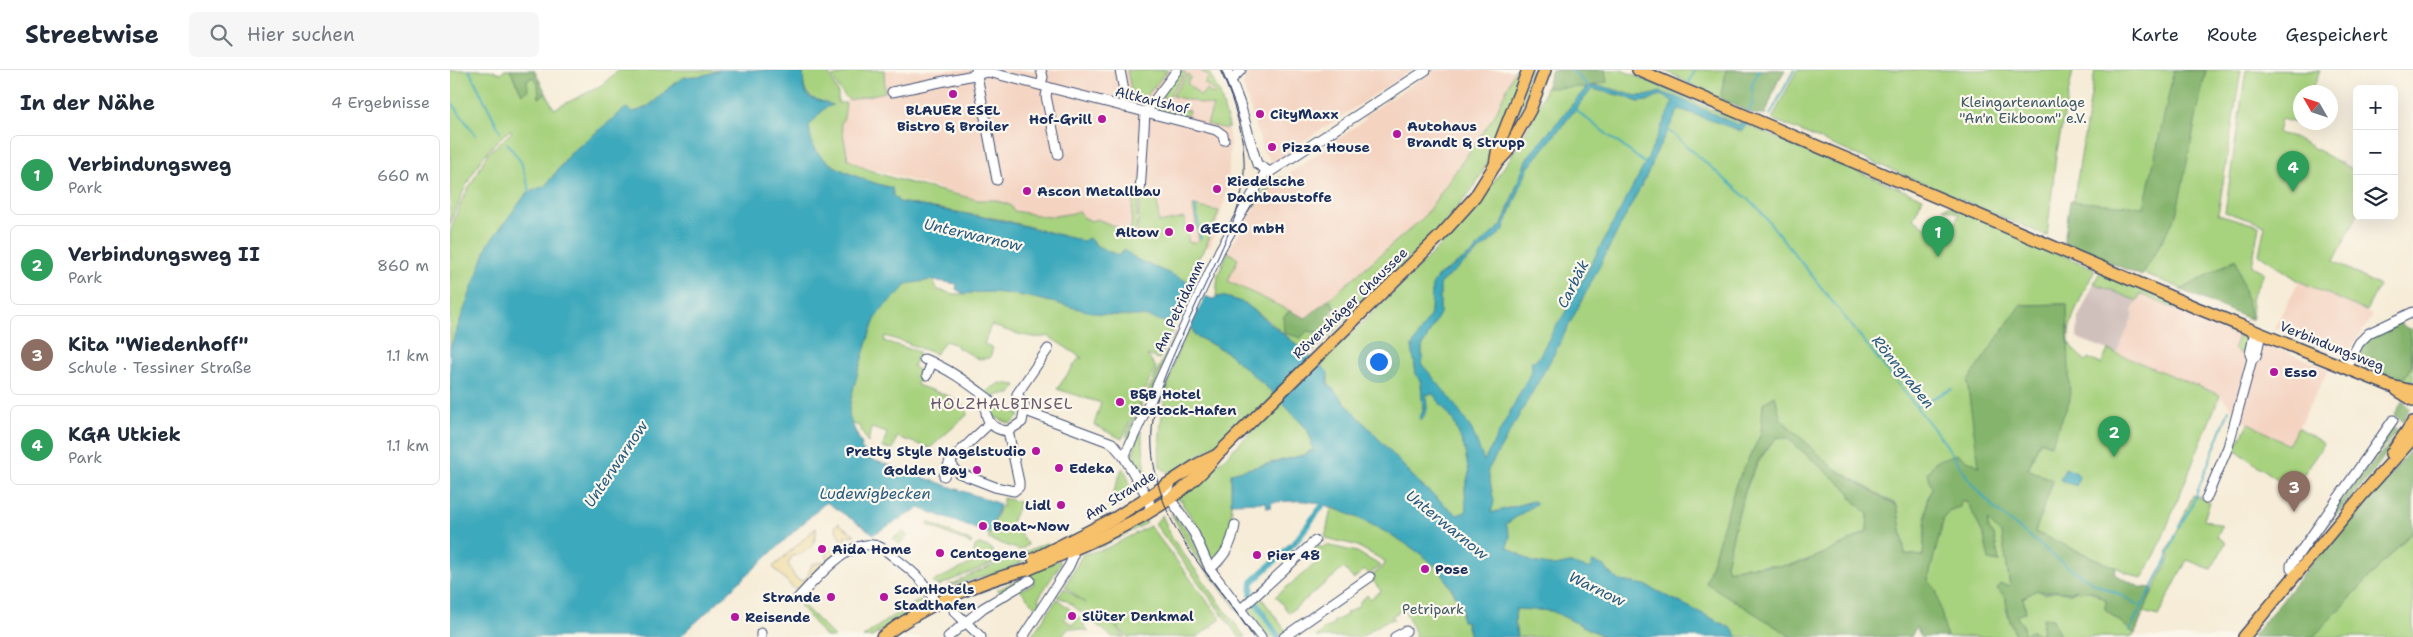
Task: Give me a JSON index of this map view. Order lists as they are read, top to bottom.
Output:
{
  "streets": {
    "main road": ["Rövershäger Chaussee", "Verbindungsweg", "Am Strande"],
    "street": ["Altkarlshof", "Am Petridamm"]
  },
  "crossings": [
    ["Rövershäger Chaussee", "Am Strande"]
  ],
  "districts": ["HOLZHALBINSEL"],
  "water": [
    "Unterwarnow",
    "Carbäk",
    "Rönngraben",
    "Ludewigbecken",
    "Warnow"
  ],
  "parks": ["Kleingartenanlage \"An'n Eikboom\" e.V.", "Petripark"],
  "places": [
    "BLAUER ESEL Bistro & Broiler",
    "CityMaxx",
    "Hof-Grill",
    "Autohaus Brandt & Strupp",
    "Pizza House",
    "Riedelsche Dachbaustoffe",
    "Ascon Metallbau",
    "GECKO mbH",
    "Altow",
    "Esso",
    "B&B Hotel Rostock-Hafen",
    "Pretty Style Nagelstudio",
    "Edeka",
    "Golden Bay",
    "Lidl",
    "Boat~Now",
    "Aida Home",
    "Centogene",
    "Pier 48",
    "Pose",
    "Strande",
    "ScanHotels Stadthafen",
    "Slüter Denkmal",
    "Reisende"
  ],
  "north": "top left",
  "page": {
    "header": "Streetwise",
    "search": "Hier suchen",
    "nav": ["Karte", "Route", "Gespeichert"],
    "heading": ["In der Nähe", "4 Ergebnisse"],
    "map_buttons": ["+", "−"],
    "list": [
      {
        "mark": "1",
        "name": "Verbindungsweg",
        "note": "Park",
        "value": "660 m"
      },
      {
        "mark": "2",
        "name": "Verbindungsweg II",
        "note": "Park",
        "value": "860 m"
      },
      {
        "mark": "3",
        "name": "Kita \"Wiedenhoff\"",
        "note": "Schule · Tessiner Straße",
        "value": "1.1 km"
      },
      {
        "mark": "4",
        "name": "KGA Utkiek",
        "note": "Park",
        "value": "1.1 km"
      }
    ],
    "pins": [
      "4",
      "1",
      "2",
      "3"
    ]
  }
}
